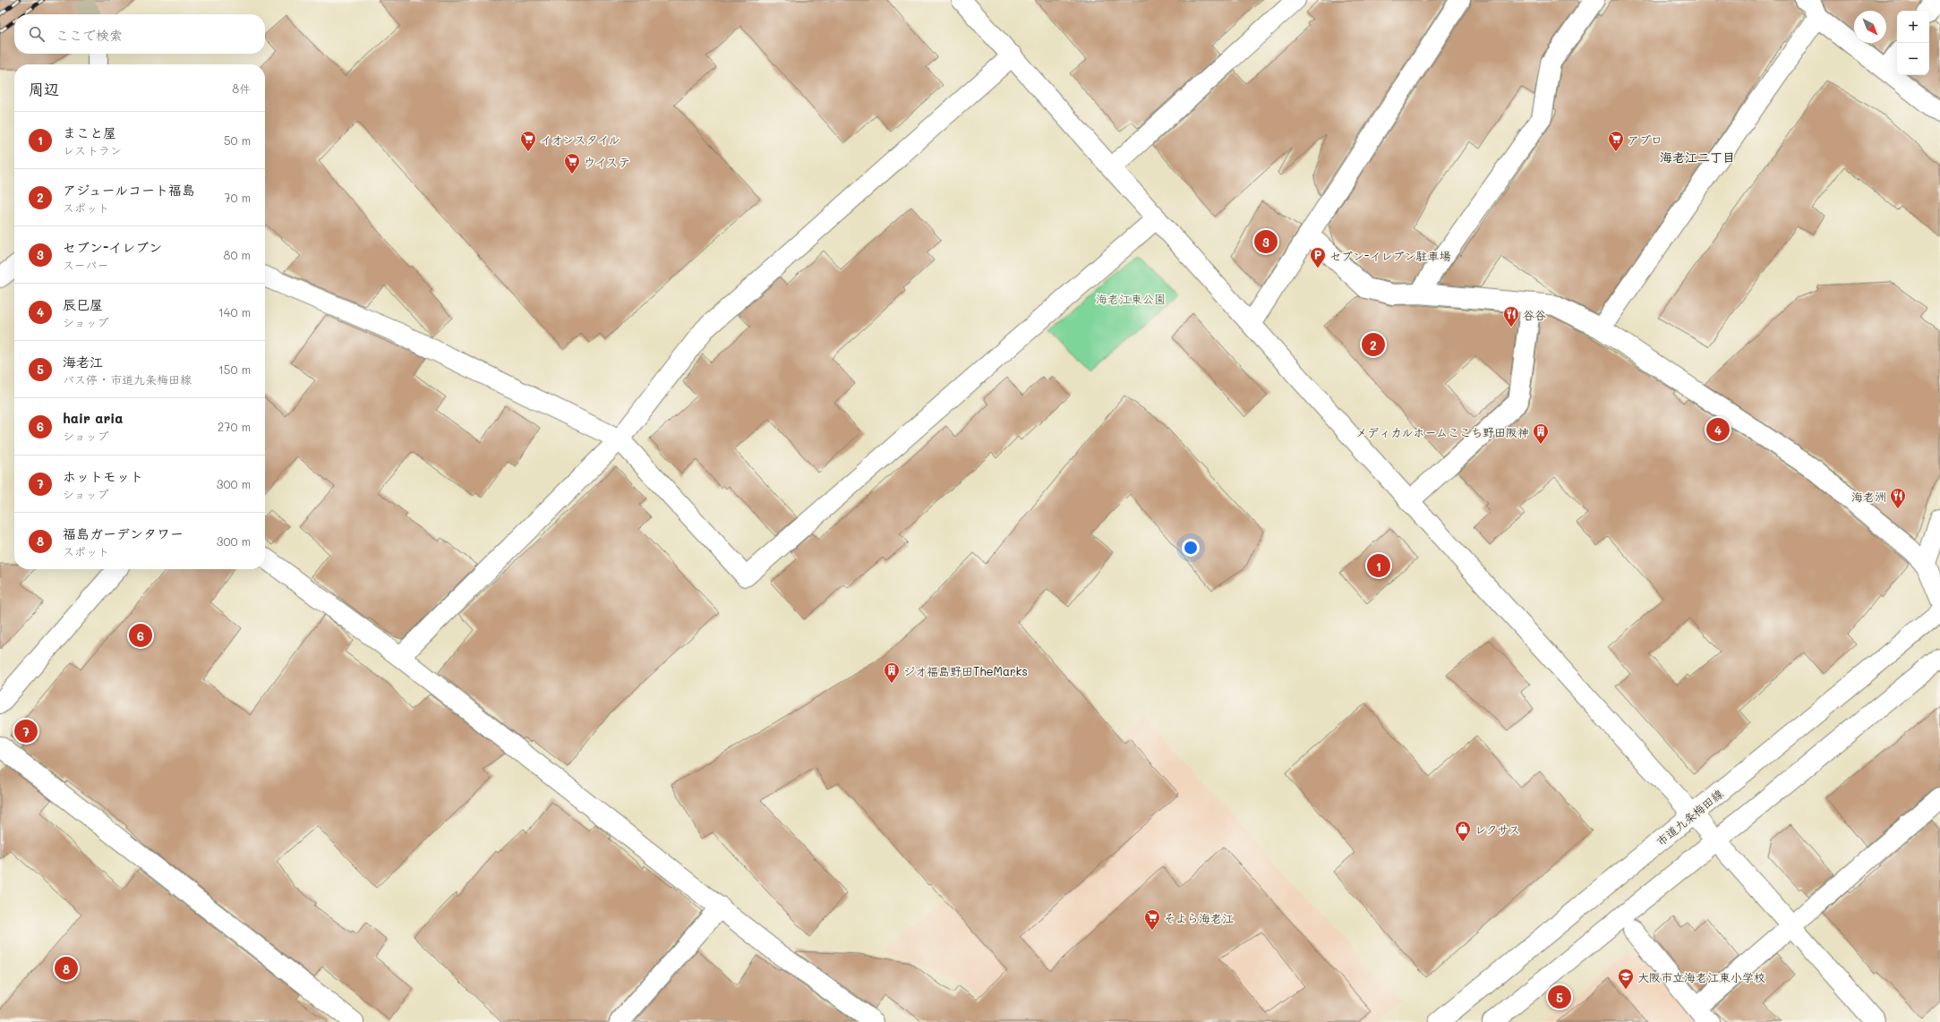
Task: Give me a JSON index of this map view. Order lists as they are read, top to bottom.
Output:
{
  "streets": {
    "street": ["市道九条梅田線"]
  },
  "districts": ["海老江二丁目"],
  "parks": ["海老江東公園"],
  "places": {
    "supermarket": [
      "イオンスタイル",
      "アプロ",
      "ウイステ",
      "そよら海老江"
    ],
    "parking": ["セブン-イレブン駐車場"],
    "restaurant": ["谷谷", "海老洲"],
    "building": ["メディカルホームここち野田阪神", "ジオ福島野田TheMarks"],
    "shop": ["レクサス"],
    "school or university": ["大阪市立海老江東小学校"]
  },
  "north": "bottom right",
  "page": {
    "map_buttons": ["+", "−"],
    "search": "ここで検索",
    "heading": ["周辺", "8件"],
    "list": [
      {
        "mark": "1",
        "name": "まこと屋",
        "note": "レストラン",
        "value": "50 m"
      },
      {
        "mark": "2",
        "name": "アジュールコート福島",
        "note": "スポット",
        "value": "70 m"
      },
      {
        "mark": "3",
        "name": "セブン-イレブン",
        "note": "スーパー",
        "value": "80 m"
      },
      {
        "mark": "4",
        "name": "辰巳屋",
        "note": "ショップ",
        "value": "140 m"
      },
      {
        "mark": "5",
        "name": "海老江",
        "note": "バス停 · 市道九条梅田線",
        "value": "150 m"
      },
      {
        "mark": "6",
        "name": "hair aria",
        "note": "ショップ",
        "value": "270 m"
      },
      {
        "mark": "7",
        "name": "ホットモット",
        "note": "ショップ",
        "value": "300 m"
      },
      {
        "mark": "8",
        "name": "福島ガーデンタワー",
        "note": "スポット",
        "value": "300 m"
      }
    ],
    "pins": [
      "3",
      "2",
      "4",
      "1",
      "6",
      "7",
      "8",
      "5"
    ]
  }
}
